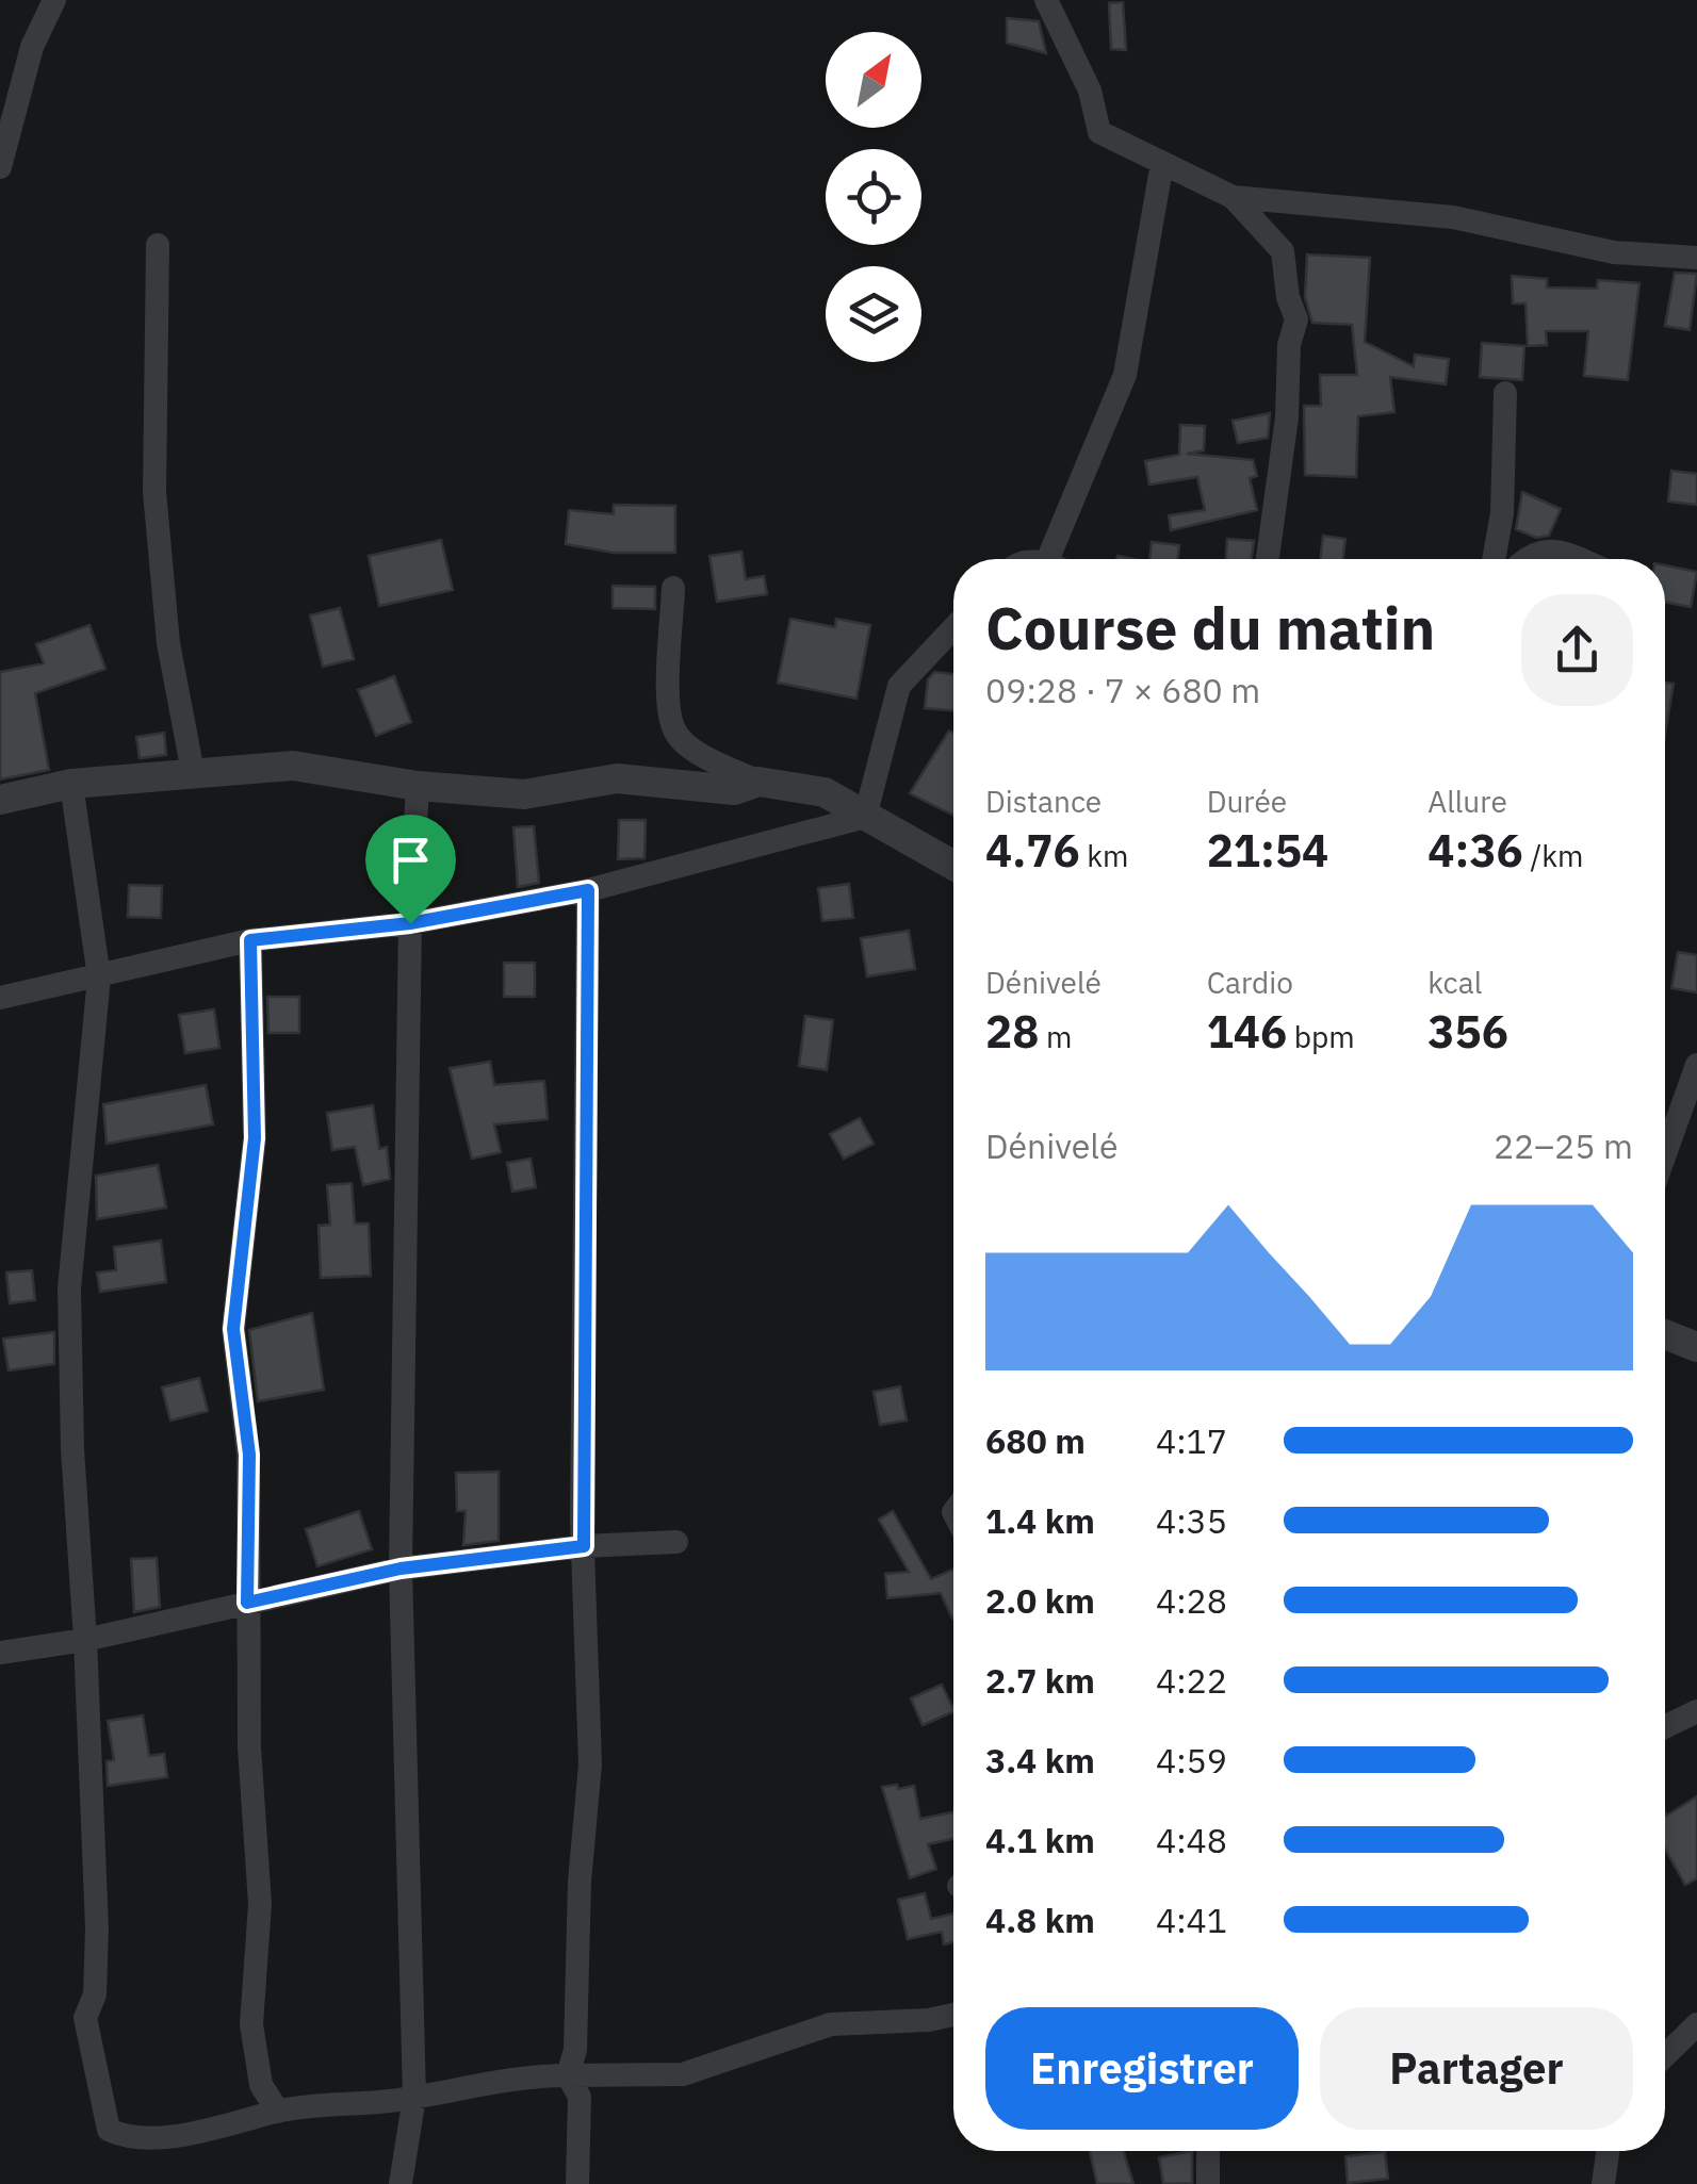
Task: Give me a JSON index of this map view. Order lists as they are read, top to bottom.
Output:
{
  "north": "top right",
  "page": {
    "heading": ["Course du matin", "09:28 · 7 × 680 m"],
    "stats": [
      ["Distance", "4.76 km"],
      ["Durée", "21:54"],
      ["Allure", "4:36 /km"],
      ["Dénivelé", "28 m"],
      ["Cardio", "146 bpm"],
      ["kcal", "356"]
    ],
    "chart": ["Dénivelé", "22–25 m"],
    "list": [
      {
        "name": "680 m",
        "note": "4:17"
      },
      {
        "name": "1.4 km",
        "note": "4:35"
      },
      {
        "name": "2.0 km",
        "note": "4:28"
      },
      {
        "name": "2.7 km",
        "note": "4:22"
      },
      {
        "name": "3.4 km",
        "note": "4:59"
      },
      {
        "name": "4.1 km",
        "note": "4:48"
      },
      {
        "name": "4.8 km",
        "note": "4:41"
      }
    ],
    "buttons": ["Enregistrer", "Partager"]
  }
}
